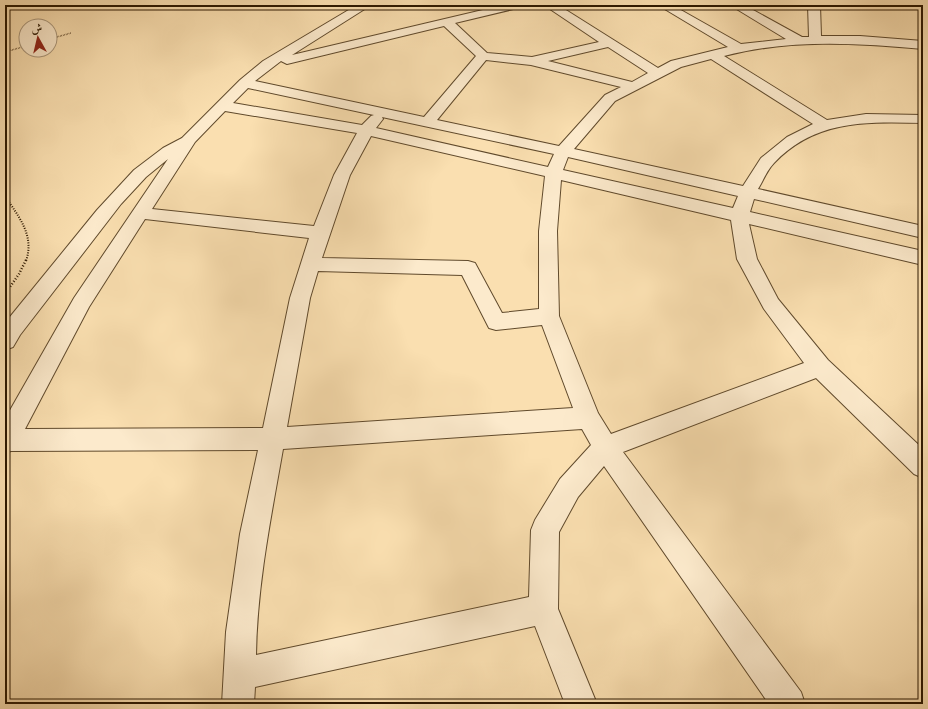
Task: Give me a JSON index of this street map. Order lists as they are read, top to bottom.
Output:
{
  "north": "top"
}
